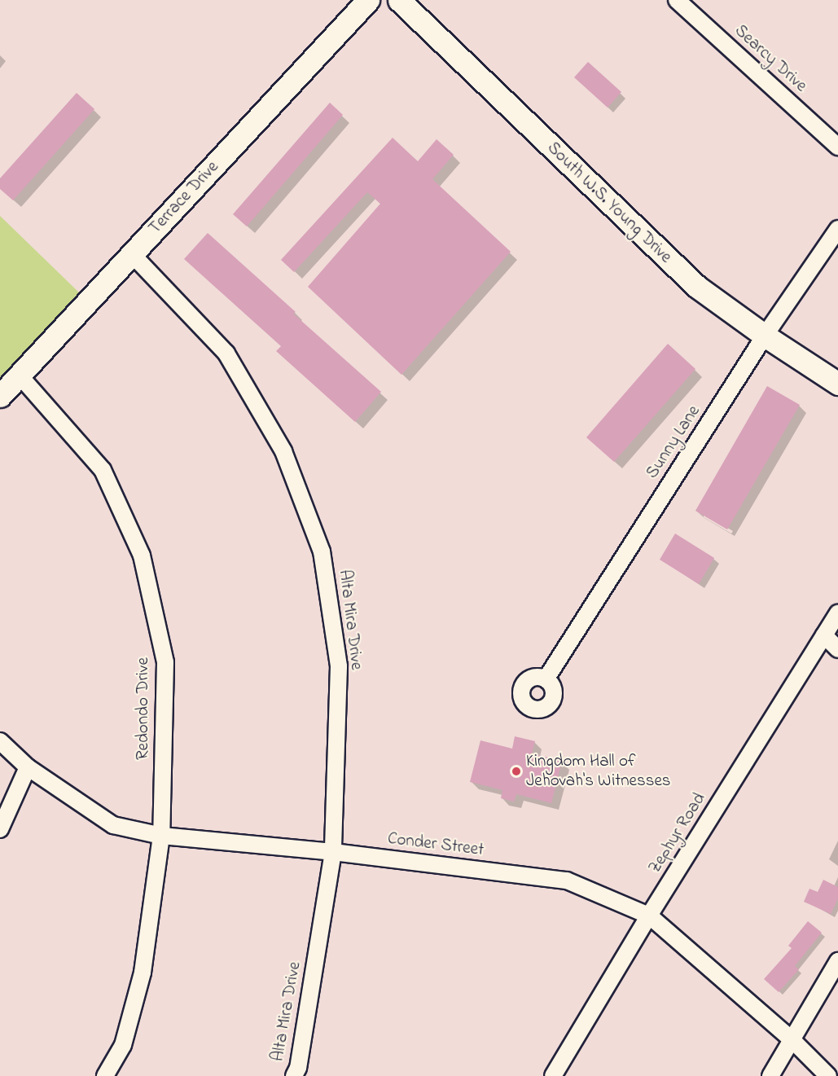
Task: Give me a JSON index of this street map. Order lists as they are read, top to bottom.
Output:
{
  "streets": {
    "main road": ["Terrace Drive", "South W.S. Young Drive"],
    "street": [
      "Searcy Drive",
      "Sunny Lane",
      "Alta Mira Drive",
      "Redondo Drive",
      "Zephyr Road",
      "Conder Street"
    ]
  },
  "crossings": [
    ["Terrace Drive", "Alta Mira Drive"],
    ["Terrace Drive", "Redondo Drive"],
    ["South W.S. Young Drive", "Sunny Lane"],
    ["Alta Mira Drive", "Conder Street"],
    ["Redondo Drive", "Conder Street"],
    ["Zephyr Road", "Conder Street"]
  ],
  "places": ["Kingdom Hall of Jehovah's Witnesses"]
}
